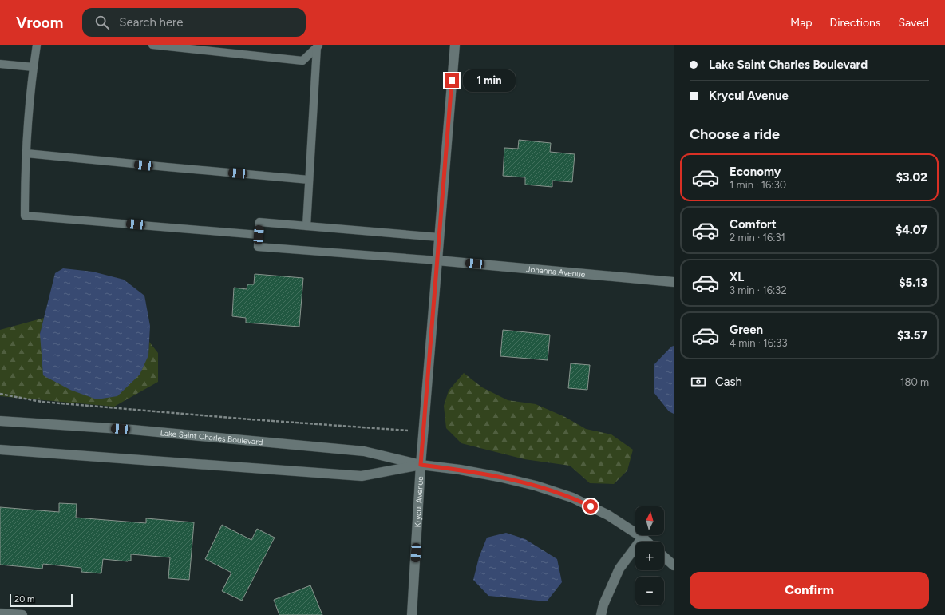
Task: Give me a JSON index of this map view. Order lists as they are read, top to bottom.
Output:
{
  "streets": {
    "street": ["Johanna Avenue", "Lake Saint Charles Boulevard", "Krycul Avenue"]
  },
  "crossings": [
    ["Johanna Avenue", "Krycul Avenue"],
    ["Lake Saint Charles Boulevard", "Krycul Avenue"]
  ],
  "scale_bar": "20 m",
  "north": "top",
  "page": {
    "header": "Vroom",
    "search": "Search here",
    "nav": ["Map", "Directions", "Saved"],
    "banner": ["Lake Saint Charles Boulevard", "Krycul Avenue"],
    "bubble": "1 min",
    "heading": "Choose a ride",
    "list": [
      {
        "name": "Economy",
        "note": "1 min · 16:30",
        "value": "$3.02"
      },
      {
        "name": "Comfort",
        "note": "2 min · 16:31",
        "value": "$4.07"
      },
      {
        "name": "XL",
        "note": "3 min · 16:32",
        "value": "$5.13"
      },
      {
        "name": "Green",
        "note": "4 min · 16:33",
        "value": "$3.57"
      }
    ],
    "pay": ["Cash", "180 m"],
    "map_buttons": ["+", "−"],
    "buttons": "Confirm",
    "scale": "20 m"
  }
}
